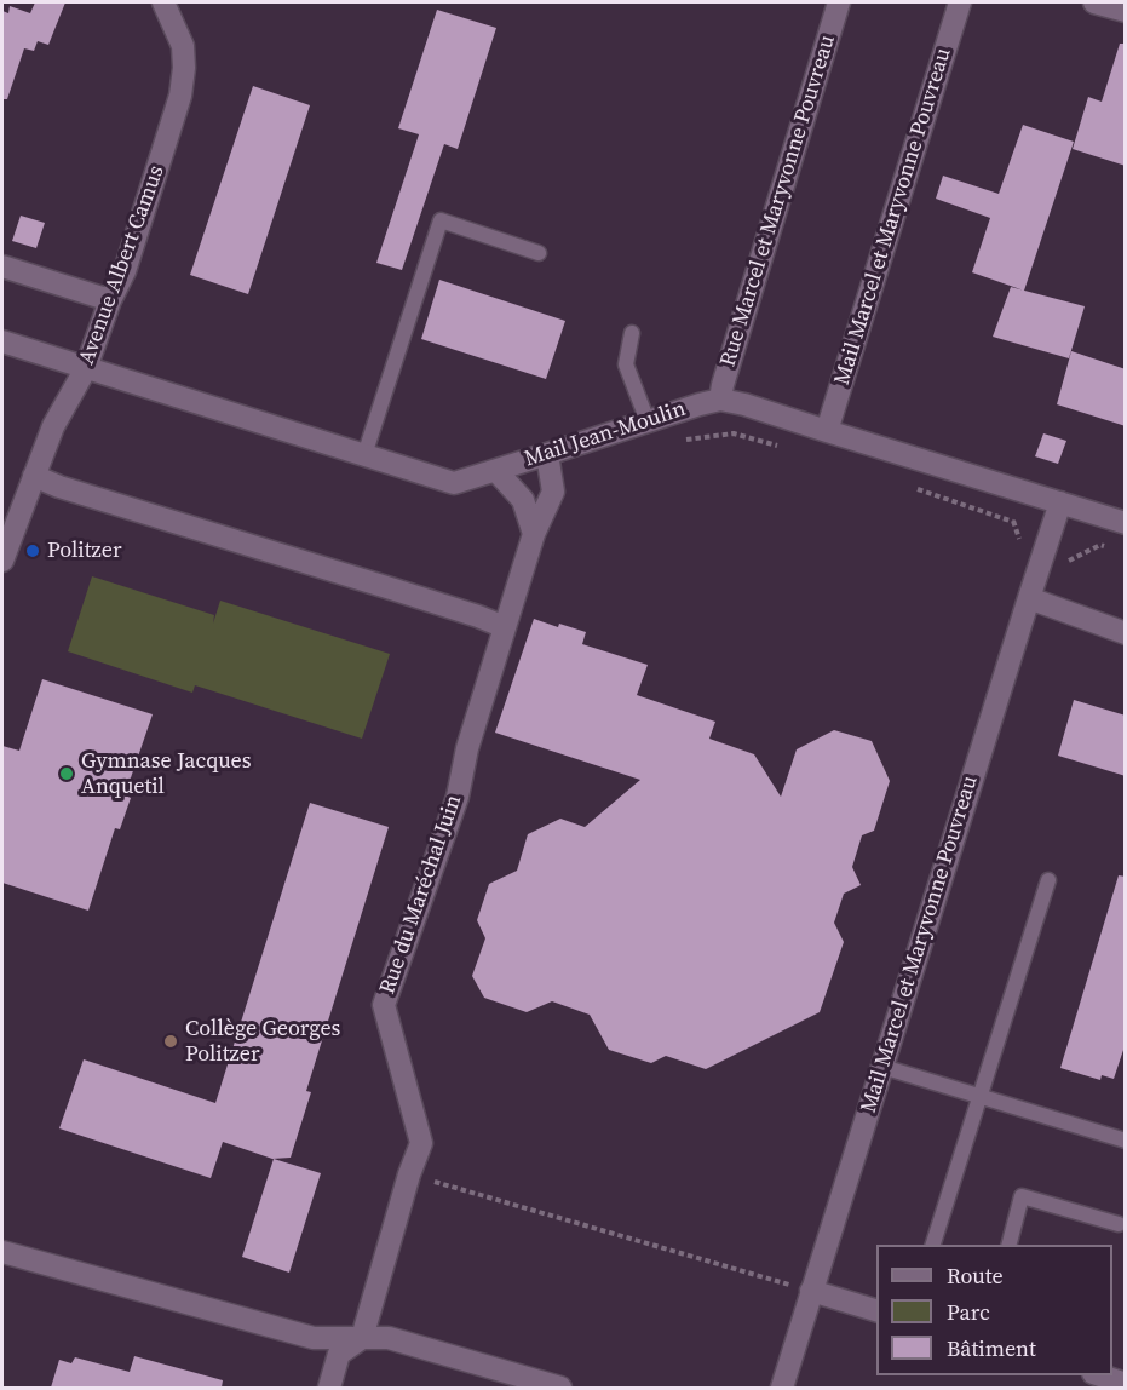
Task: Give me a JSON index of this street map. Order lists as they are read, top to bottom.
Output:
{
  "streets": {
    "street": [
      "Rue Marcel et Maryvonne Pouvreau",
      "Mail Marcel et Maryvonne Pouvreau",
      "Avenue Albert Camus",
      "Mail Jean-Moulin",
      "Rue du Maréchal Juin"
    ]
  },
  "crossings": [
    ["Rue Marcel et Maryvonne Pouvreau", "Mail Jean-Moulin"],
    ["Mail Marcel et Maryvonne Pouvreau", "Mail Jean-Moulin"],
    ["Avenue Albert Camus", "Mail Jean-Moulin"],
    ["Mail Jean-Moulin", "Rue du Maréchal Juin"]
  ],
  "places": ["Politzer", "Gymnase Jacques Anquetil", "Collège Georges Politzer"],
  "legend": ["Route", "Parc", "Bâtiment"]
}
